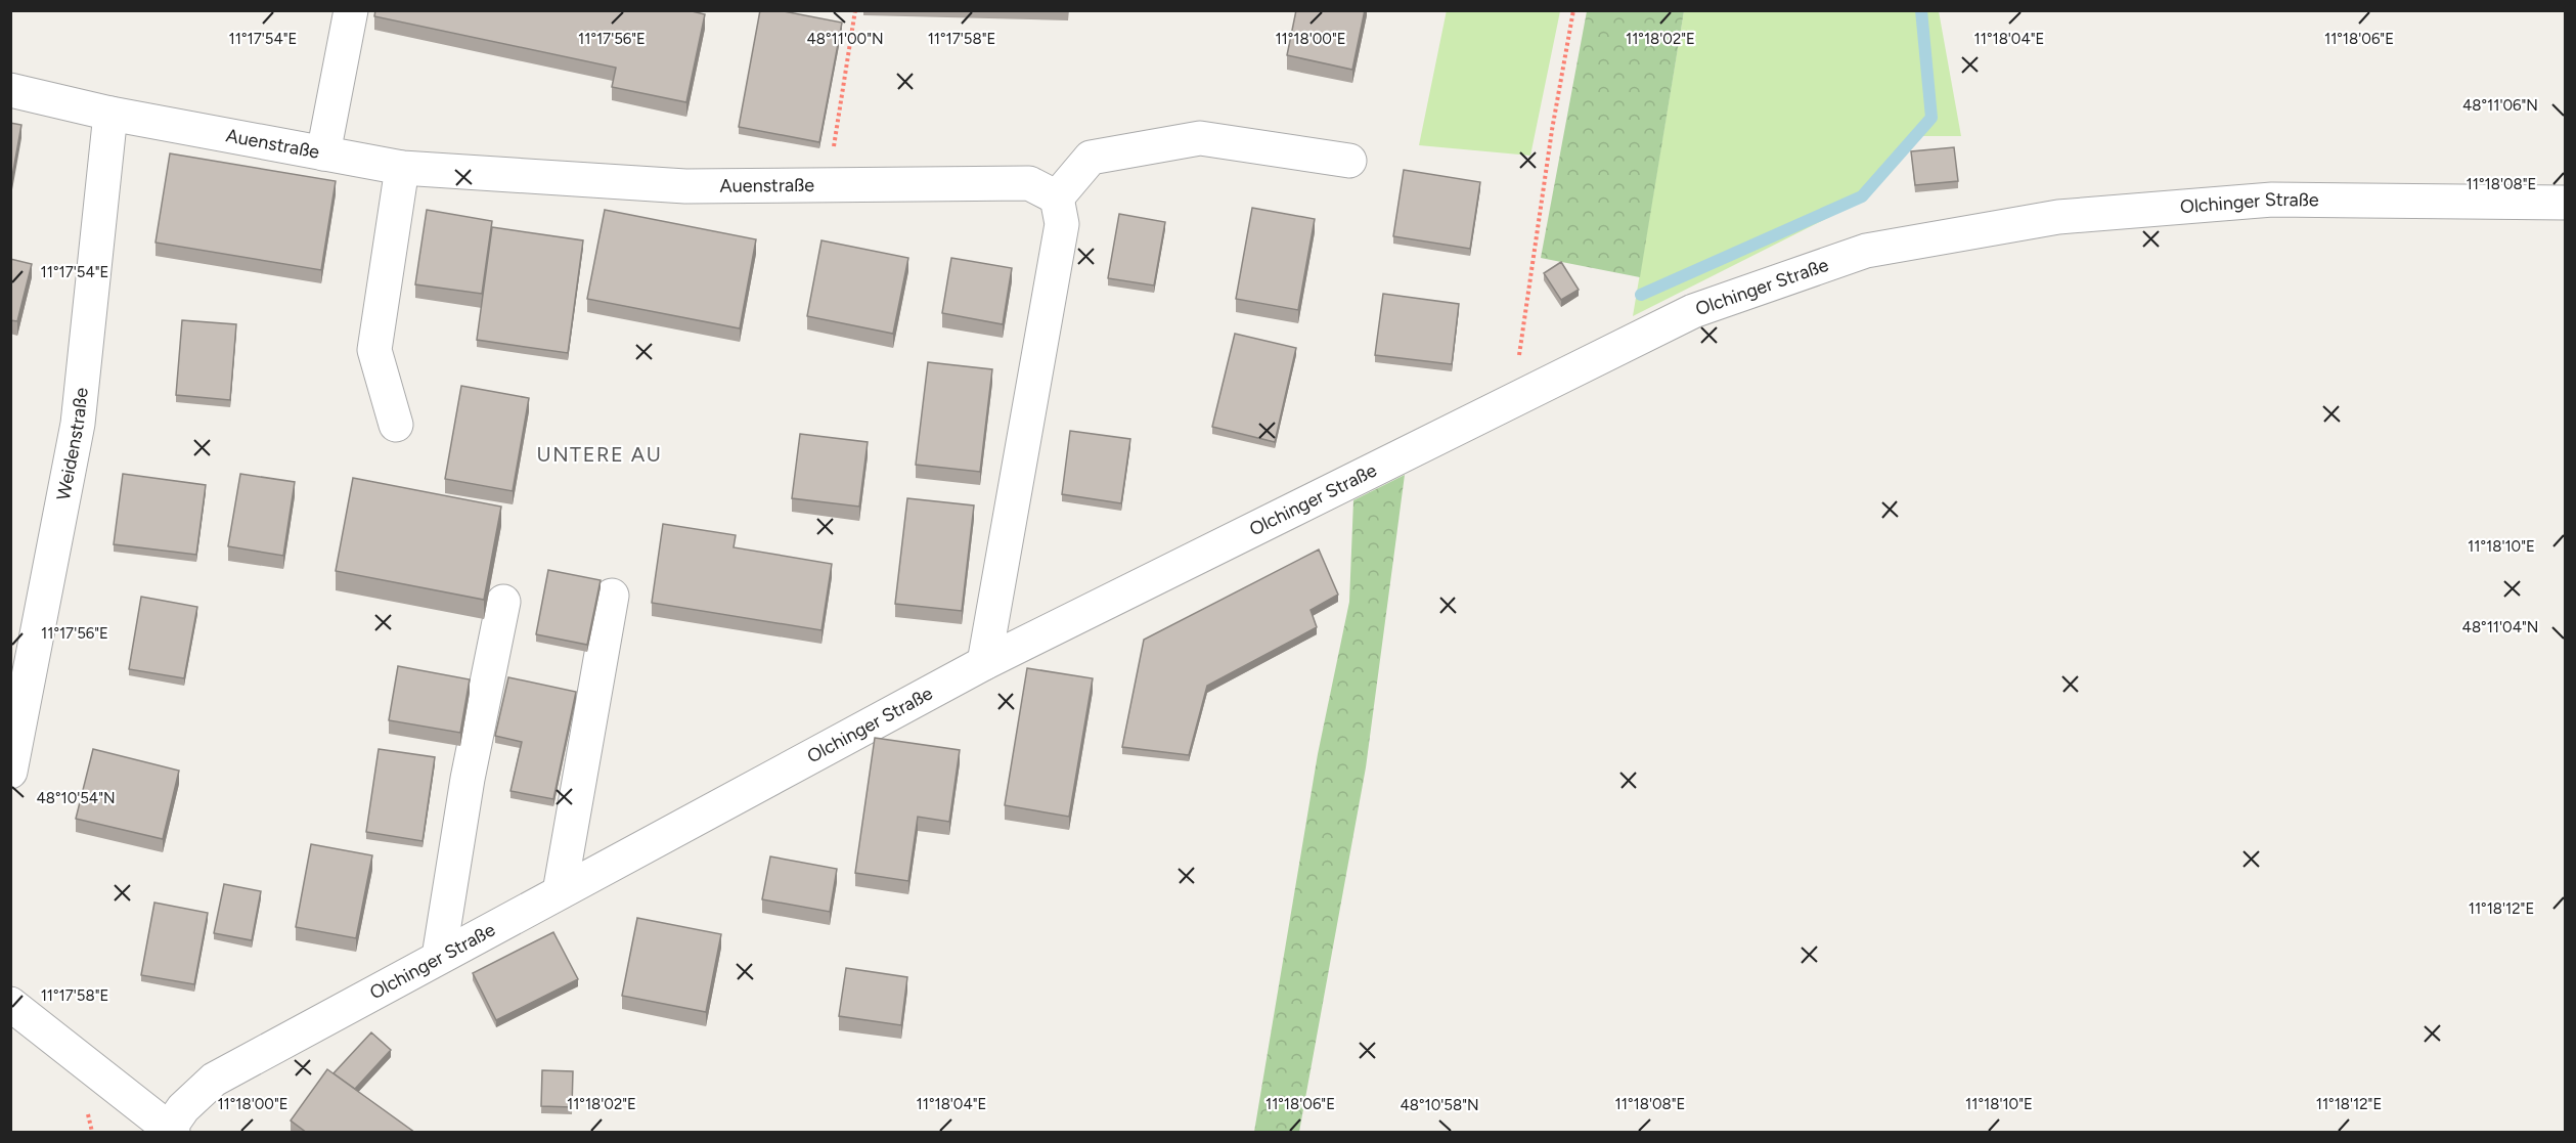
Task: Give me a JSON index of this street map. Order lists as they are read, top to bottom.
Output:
{
  "streets": {
    "street": ["Auenstraße", "Olchinger Straße", "Weidenstraße"]
  },
  "crossings": [
    ["Auenstraße", "Weidenstraße"]
  ],
  "districts": ["UNTERE AU"],
  "coordinates": [
    "48°11'00\"N",
    "11°17'54\"E",
    "11°17'56\"E",
    "11°17'58\"E",
    "11°18'00\"E",
    "11°18'02\"E",
    "11°18'04\"E",
    "11°18'06\"E",
    "48°11'06\"N",
    "11°18'08\"E",
    "11°18'10\"E",
    "48°11'04\"N",
    "48°10'54\"N",
    "11°18'12\"E",
    "48°10'58\"N"
  ]
}
